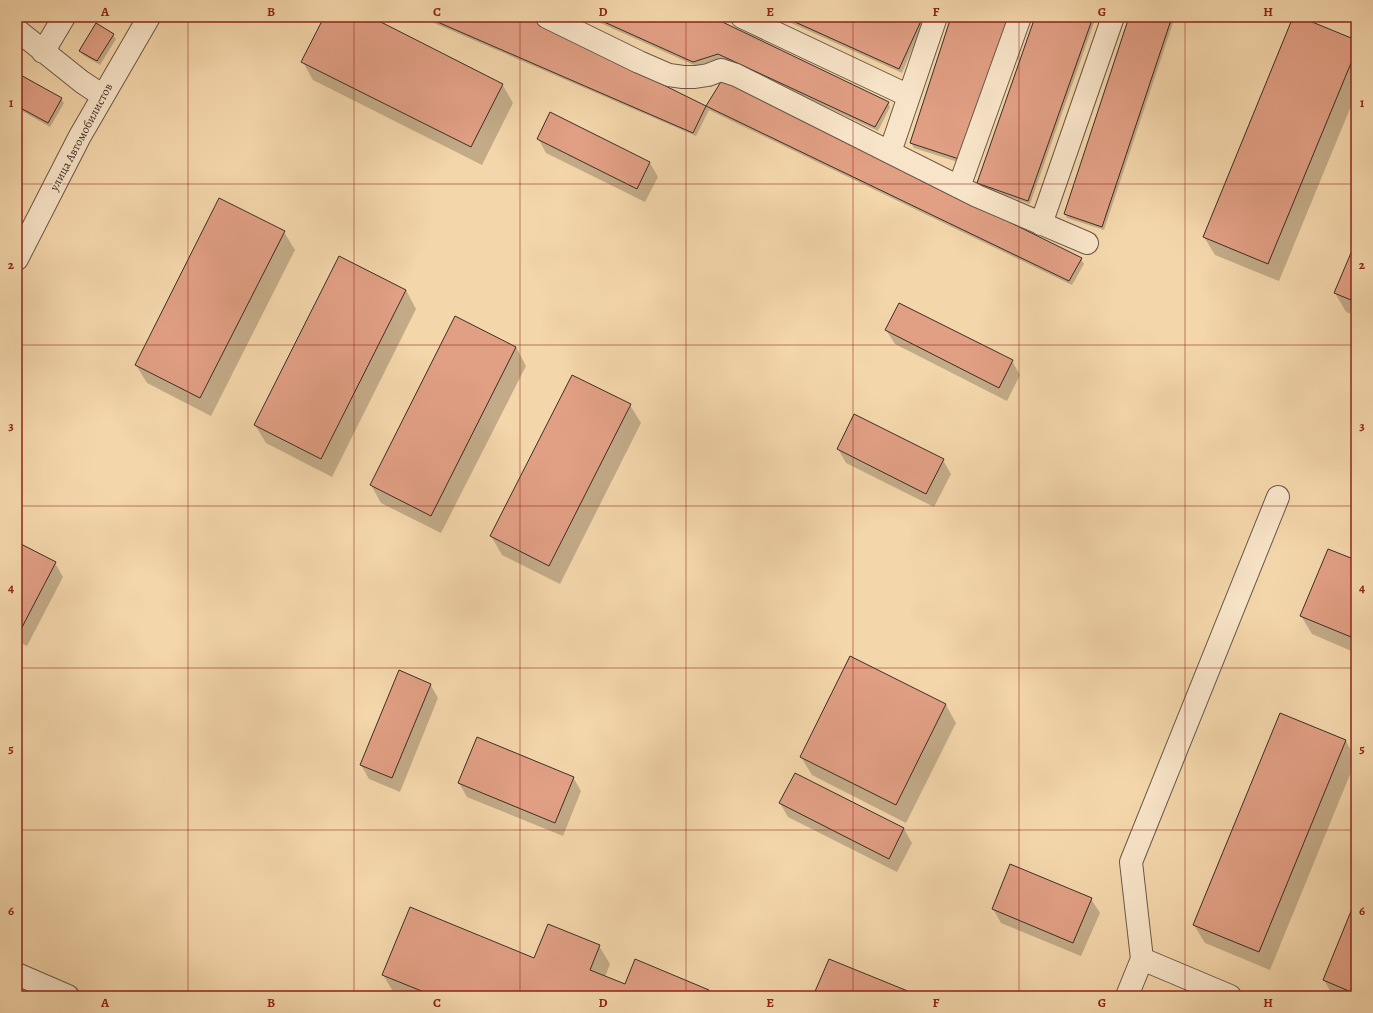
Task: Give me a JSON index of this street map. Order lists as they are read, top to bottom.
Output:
{
  "streets": {
    "street": ["улица Автомобилистов"]
  },
  "grid": {
    "columns": [
      "A",
      "B",
      "C",
      "D",
      "E",
      "F",
      "G",
      "H"
    ],
    "rows": [
      "1",
      "2",
      "3",
      "4",
      "5",
      "6"
    ]
  }
}
